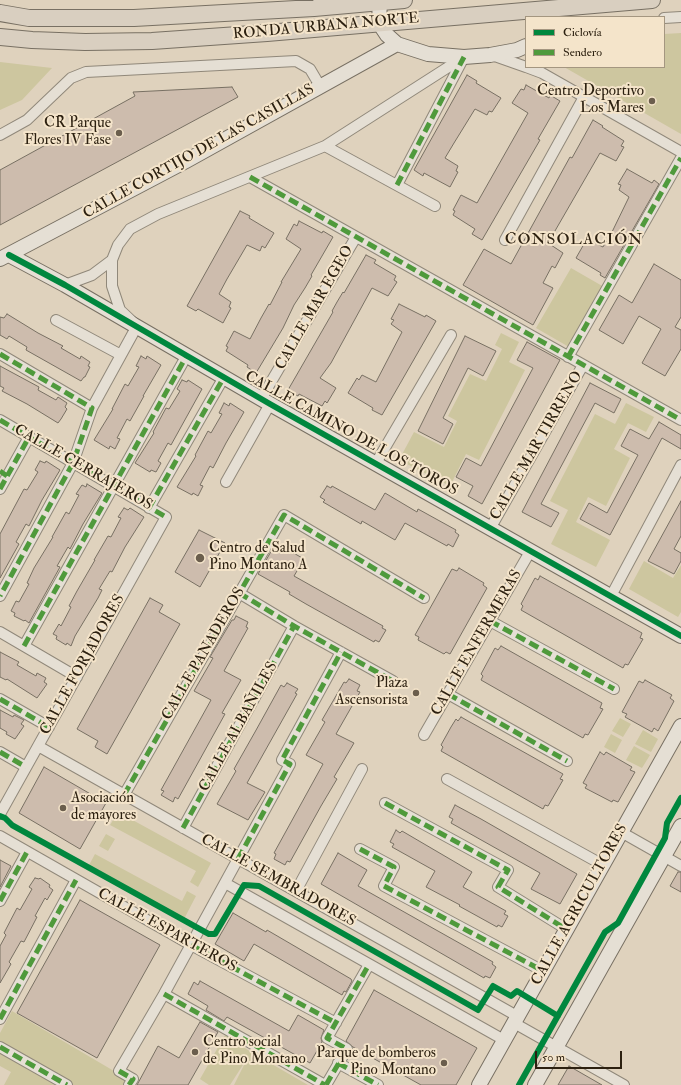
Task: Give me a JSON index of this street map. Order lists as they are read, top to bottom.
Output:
{
  "streets": {
    "main road": ["RONDA URBANA NORTE"],
    "street": [
      "CALLE CORTIJO DE LAS CASILLAS",
      "CALLE MAR EGEO",
      "CALLE CAMINO DE LOS TOROS",
      "CALLE MAR TIRRENO",
      "CALLE CERRAJEROS",
      "CALLE ENFERMERAS",
      "CALLE PANADEROS",
      "CALLE FORJADORES",
      "CALLE ALBAÑILES",
      "CALLE SEMBRADORES",
      "CALLE AGRICULTORES",
      "CALLE ESPARTEROS"
    ]
  },
  "crossings": [
    ["CALLE CORTIJO DE LAS CASILLAS", "CALLE CAMINO DE LOS TOROS"],
    ["CALLE MAR EGEO", "CALLE CAMINO DE LOS TOROS"],
    ["CALLE CAMINO DE LOS TOROS", "CALLE MAR TIRRENO"],
    ["CALLE CAMINO DE LOS TOROS", "CALLE ENFERMERAS"],
    ["CALLE CERRAJEROS", "CALLE FORJADORES"],
    ["CALLE PANADEROS", "CALLE SEMBRADORES"],
    ["CALLE FORJADORES", "CALLE SEMBRADORES"],
    ["CALLE ALBAÑILES", "CALLE SEMBRADORES"],
    ["CALLE SEMBRADORES", "CALLE AGRICULTORES"]
  ],
  "districts": ["CONSOLACIÓN"],
  "places": [
    "Centro Deportivo Los Mares",
    "CR Parque Flores IV Fase",
    "Centro de Salud Pino Montano A",
    "Plaza Ascensorista",
    "Asociación de mayores",
    "Centro social de Pino Montano",
    "Parque de bomberos Pino Montano"
  ],
  "legend": ["Ciclovía", "Sendero"],
  "scale_bar": "50 m"
}
